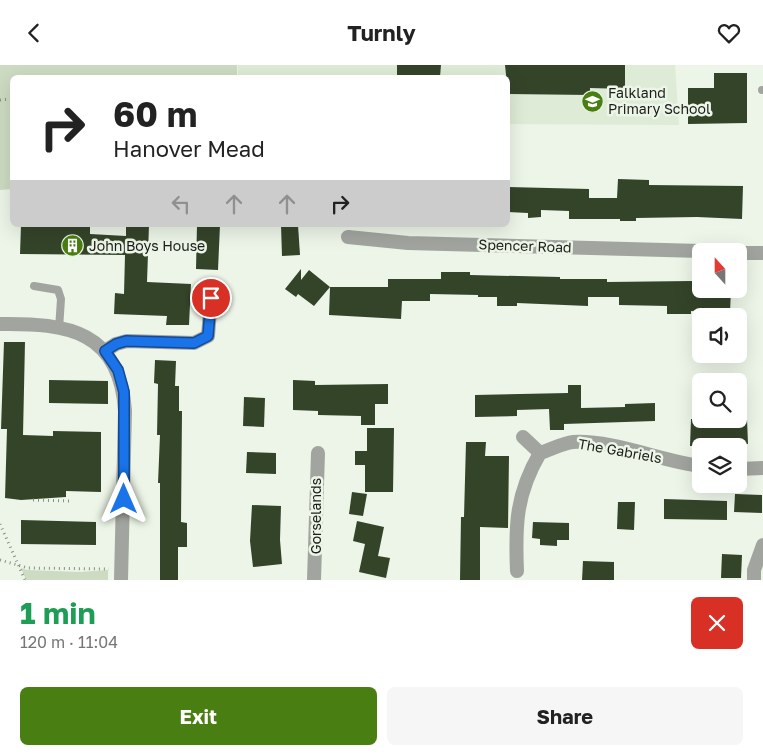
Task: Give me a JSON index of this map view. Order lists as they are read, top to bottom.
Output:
{
  "streets": {
    "street": ["Spencer Road", "The Gabriels", "Gorselands"]
  },
  "places": {
    "school or university": ["Falkland Primary School"],
    "building": ["John Boys House"]
  },
  "north": "top",
  "page": {
    "header": "Turnly",
    "turn": ["60 m", "Hanover Mead"],
    "heading": ["1 min", "120 m · 11:04"],
    "buttons": ["Exit", "Share"]
  }
}
